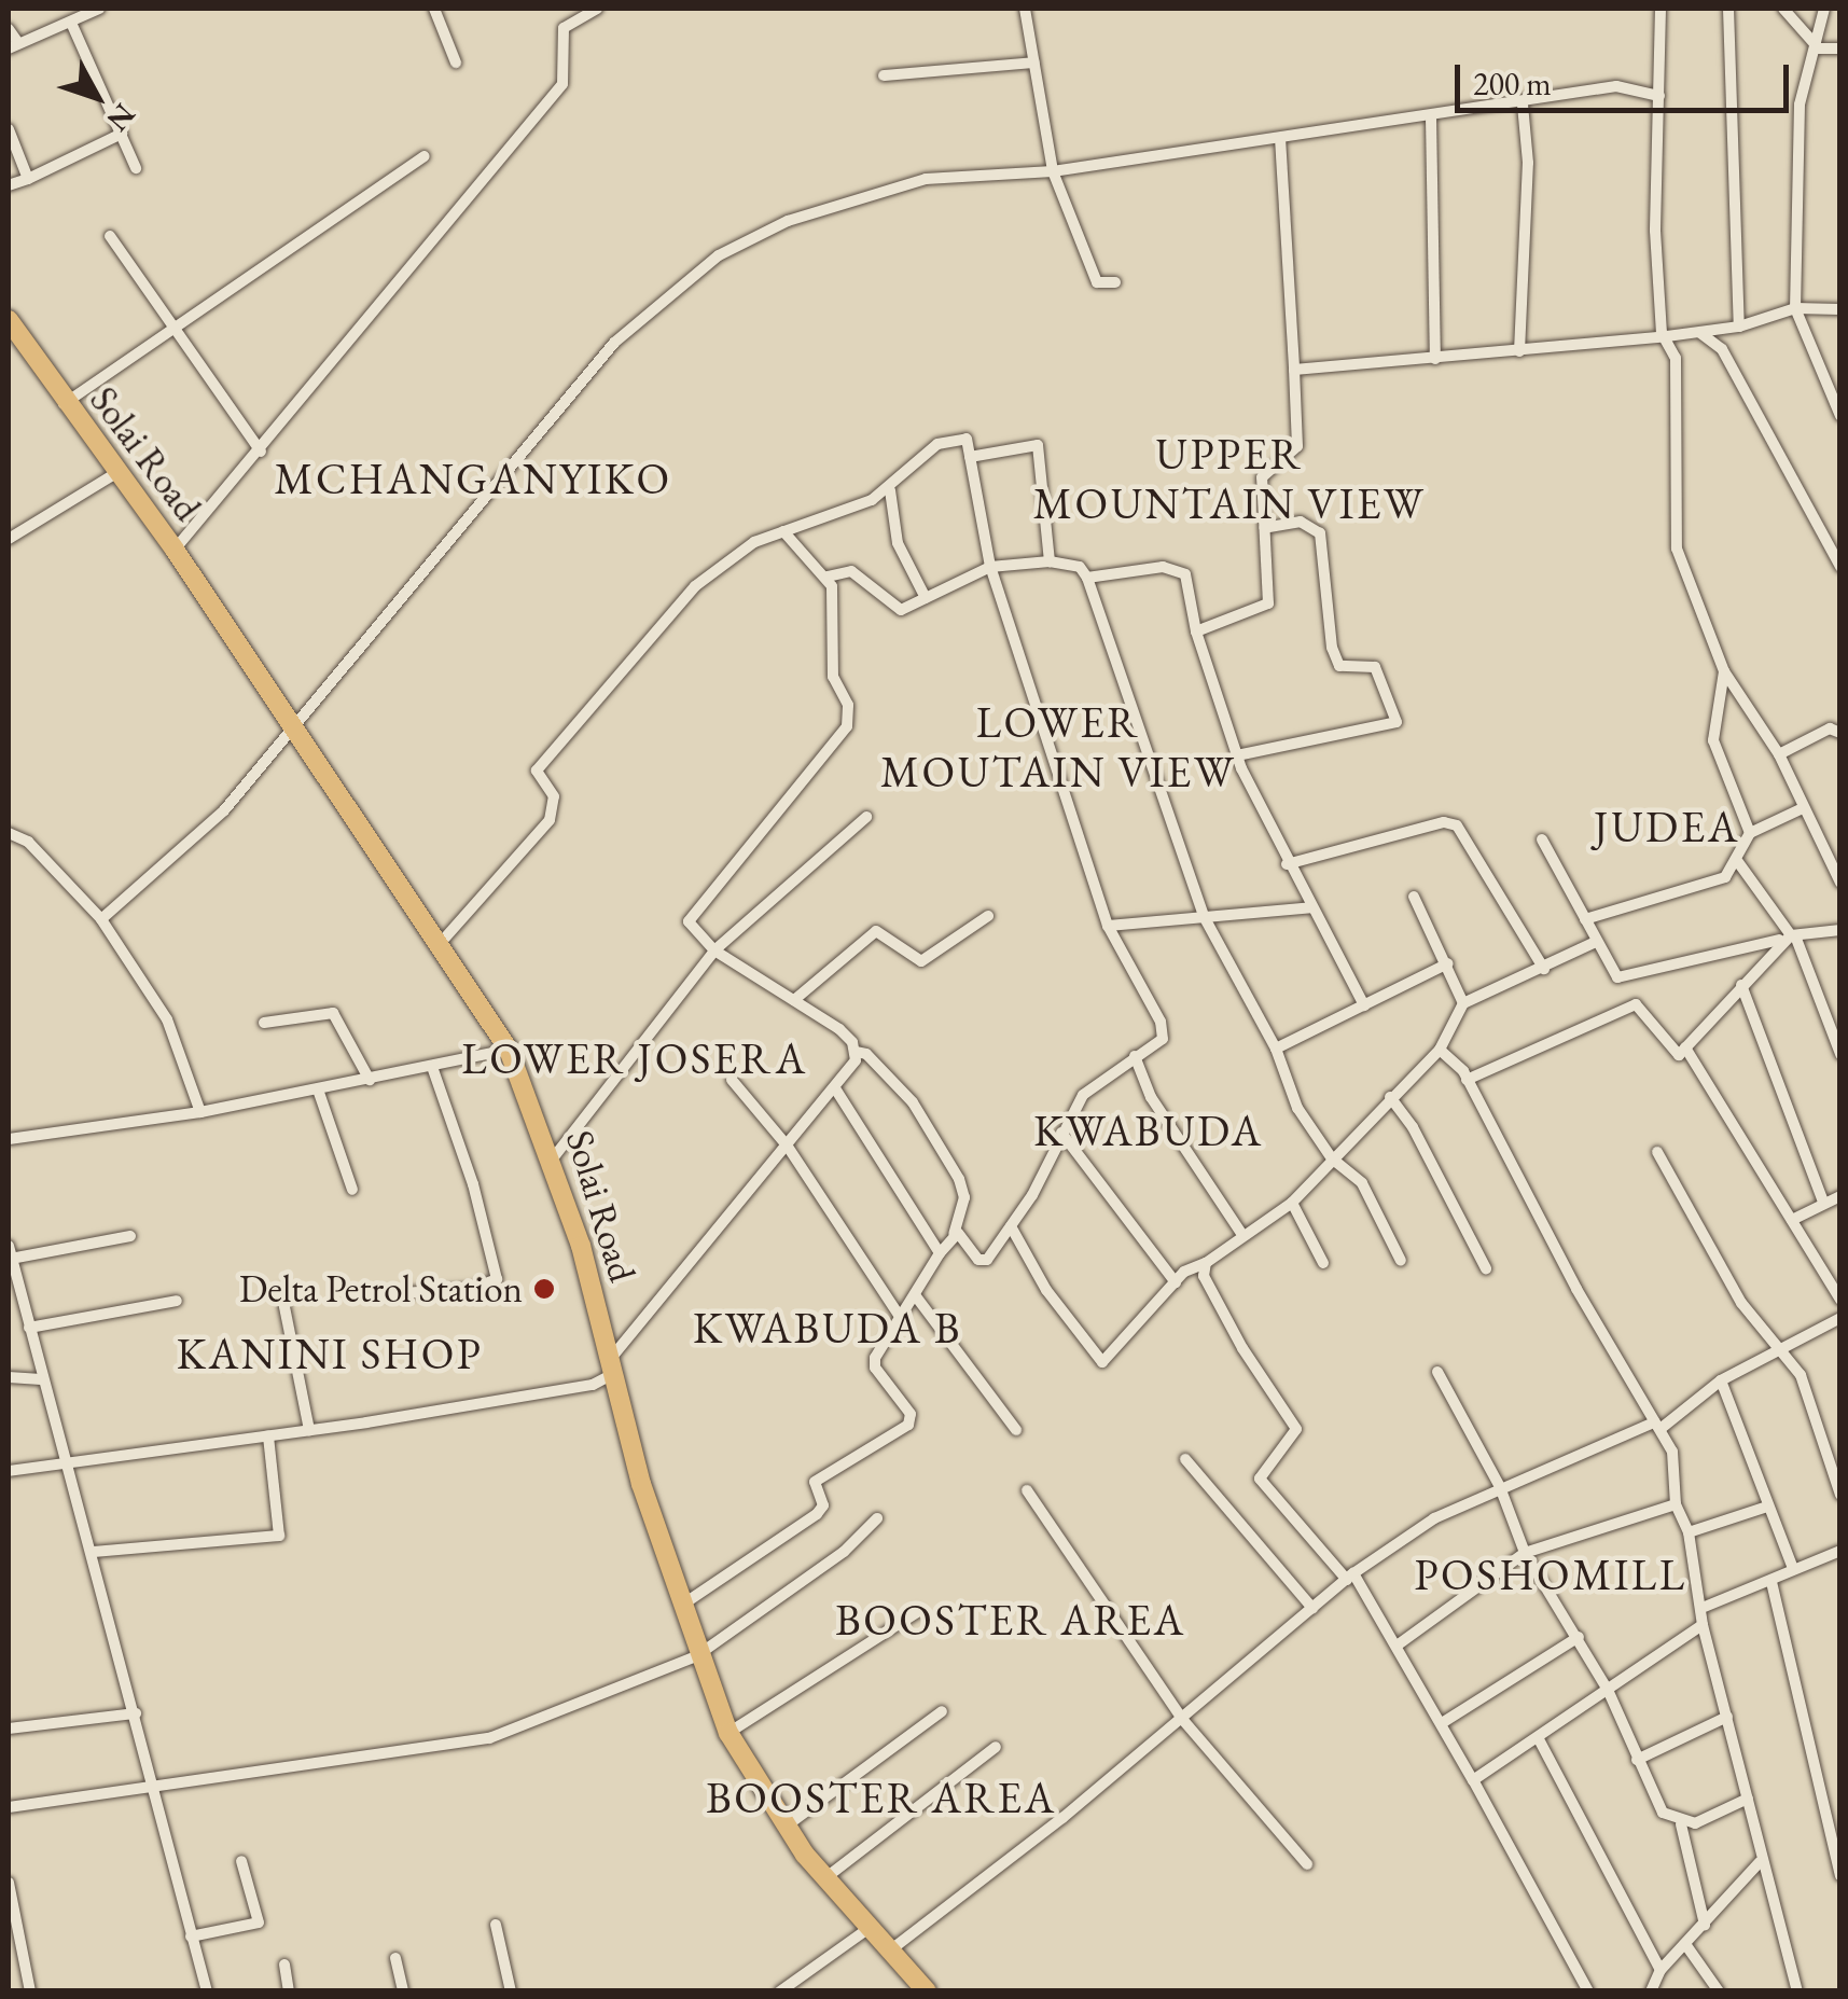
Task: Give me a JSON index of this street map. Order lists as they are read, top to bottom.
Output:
{
  "streets": {
    "highway": ["Solai Road"]
  },
  "districts": [
    "UPPER MOUNTAIN VIEW",
    "MCHANGANYIKO",
    "LOWER MOUTAIN VIEW",
    "JUDEA",
    "LOWER JOSERA",
    "KWABUDA",
    "KWABUDA B",
    "KANINI SHOP",
    "POSHOMILL",
    "BOOSTER AREA",
    "BOOSTER AREA"
  ],
  "places": ["Delta Petrol Station"],
  "scale_bar": "200 m",
  "north": "bottom right"
}
